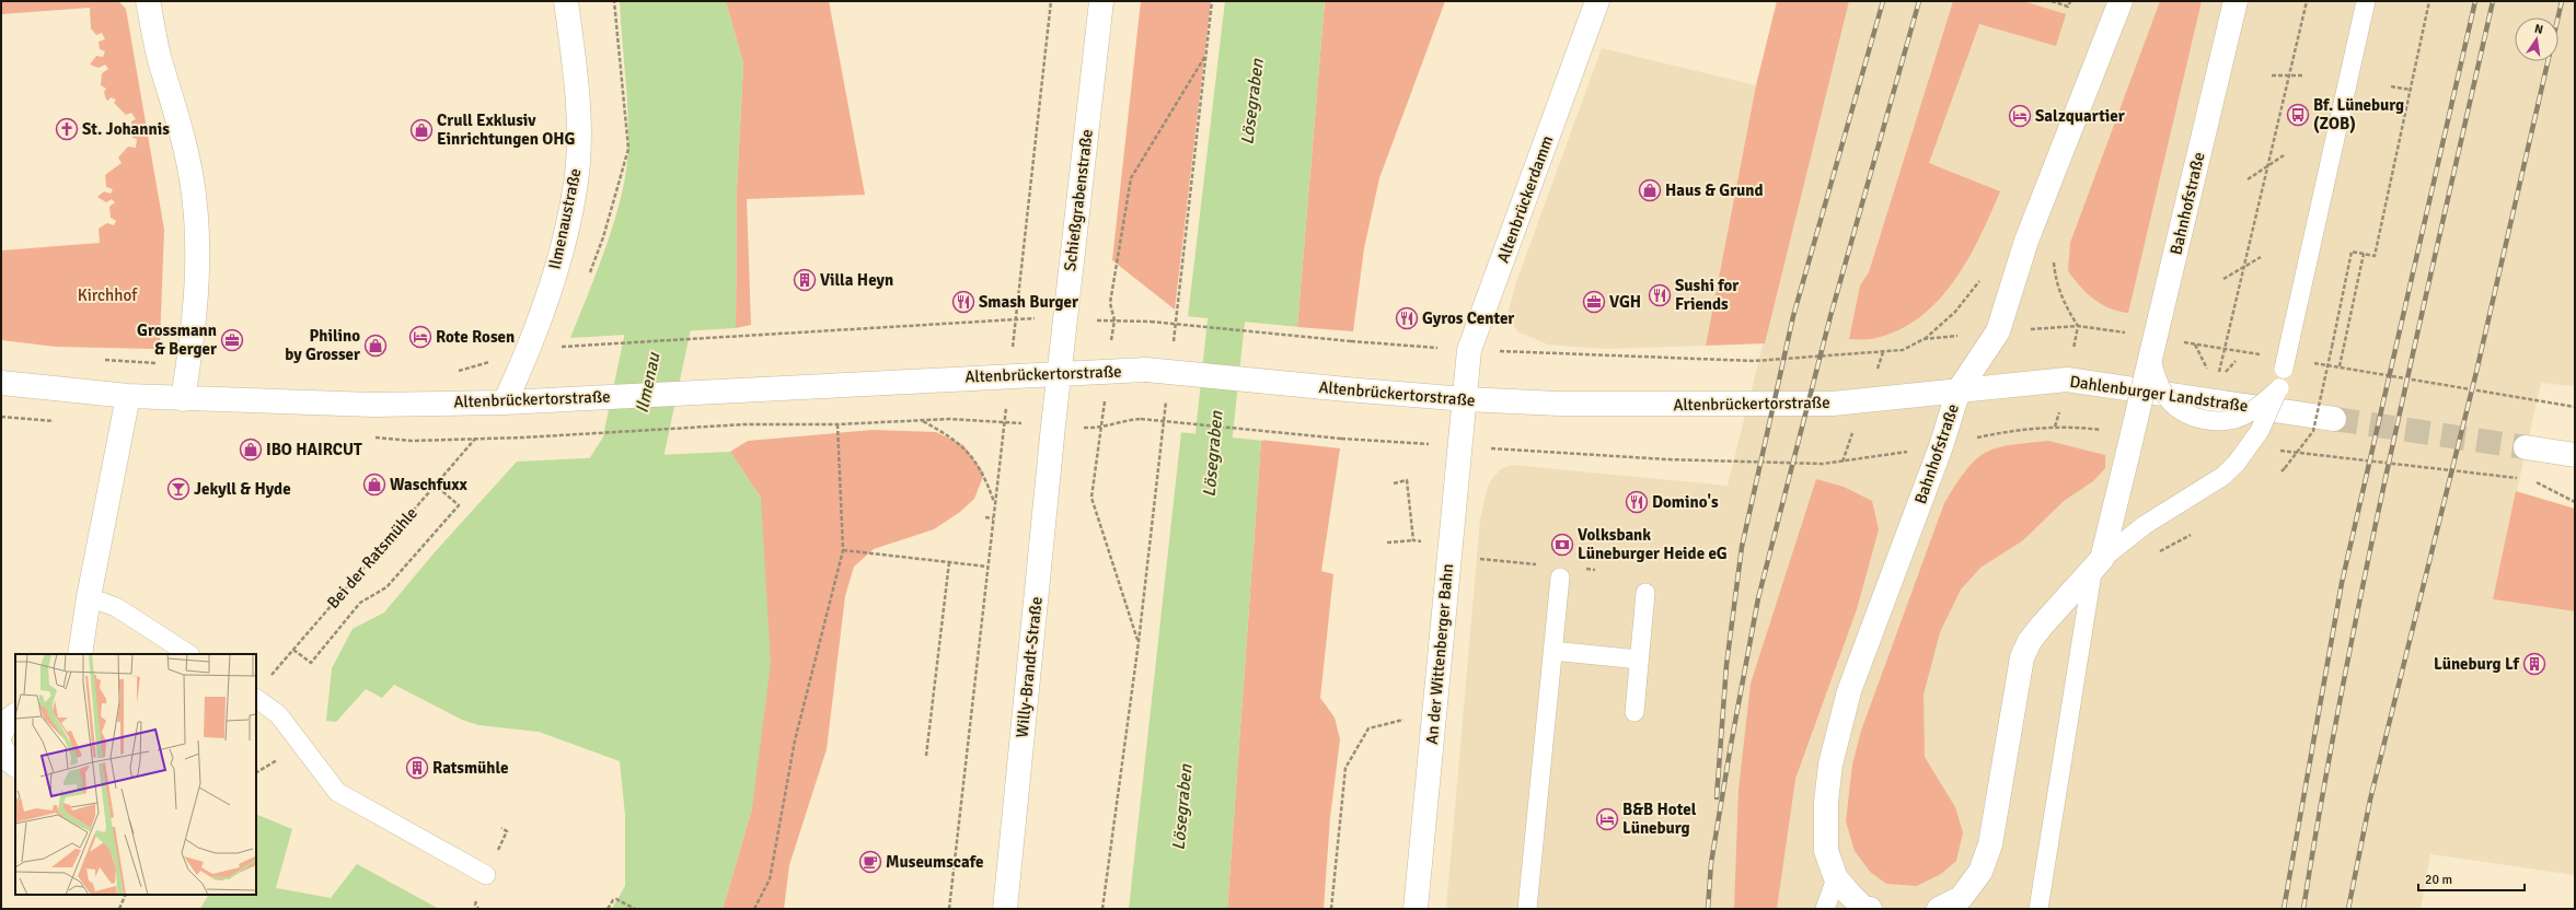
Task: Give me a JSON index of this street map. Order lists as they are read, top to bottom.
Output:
{
  "streets": {
    "street": [
      "Altenbrückerdamm",
      "Schießgrabenstraße",
      "Bahnhofstraße",
      "Ilmenaustraße",
      "Altenbrückertorstraße",
      "Dahlenburger Landstraße",
      "An der Wittenberger Bahn",
      "Willy-Brandt-Straße"
    ],
    "path": ["Bei der Ratsmühle"]
  },
  "crossings": [
    ["Altenbrückerdamm", "Altenbrückertorstraße"],
    ["Altenbrückerdamm", "An der Wittenberger Bahn"],
    ["Schießgrabenstraße", "Altenbrückertorstraße"],
    ["Schießgrabenstraße", "Willy-Brandt-Straße"],
    ["Bahnhofstraße", "Altenbrückertorstraße"],
    ["Bahnhofstraße", "Dahlenburger Landstraße"],
    ["Ilmenaustraße", "Altenbrückertorstraße"],
    ["Ilmenaustraße", "Bei der Ratsmühle"],
    ["Altenbrückertorstraße", "Dahlenburger Landstraße"],
    ["Altenbrückertorstraße", "Bei der Ratsmühle"],
    ["Altenbrückertorstraße", "An der Wittenberger Bahn"]
  ],
  "water": ["Lösegraben", "Ilmenau"],
  "parks": ["Kirchhof"],
  "places": {
    "bus stop": ["Bf. Lüneburg (ZOB)"],
    "hotel": ["Salzquartier", "Rote Rosen", "B&B Hotel Lüneburg"],
    "church": ["St. Johannis"],
    "shop": [
      "Crull Exklusiv Einrichtungen OHG",
      "Haus & Grund",
      "Philino by Grosser",
      "IBO HAIRCUT",
      "Waschfuxx"
    ],
    "building": ["Villa Heyn", "Lüneburg Lf", "Ratsmühle"],
    "restaurant": [
      "Sushi for Friends",
      "Smash Burger",
      "Gyros Center",
      "Domino's"
    ],
    "office": ["VGH", "Grossmann & Berger"],
    "bar": ["Jekyll & Hyde"],
    "bank": ["Volksbank Lüneburger Heide eG"],
    "cafe": ["Museumscafe"]
  },
  "scale_bar": "20 m",
  "north": "top"
}
